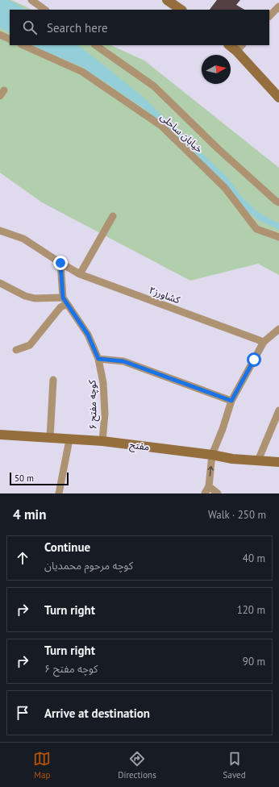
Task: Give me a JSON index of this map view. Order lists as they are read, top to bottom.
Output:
{
  "streets": {
    "main road": ["مفتح"],
    "street": ["خیابان ساحلی", "کشاورز۲", "کوچه مفتح ۶"]
  },
  "crossings": [
    ["کوچه مفتح ۶", "مفتح"]
  ],
  "scale_bar": "50 m",
  "north": "right",
  "page": {
    "search": "Search here",
    "scale": "50 m",
    "heading": ["4 min", "Walk · 250 m"],
    "list": [
      ["Continue", "کوچه مرحوم محمدیان", "40 m"],
      ["Turn right", "120 m"],
      ["Turn right", "کوچه مفتح ۶", "90 m"],
      "Arrive at destination"
    ],
    "nav": ["Map", "Directions", "Saved"]
  }
}
